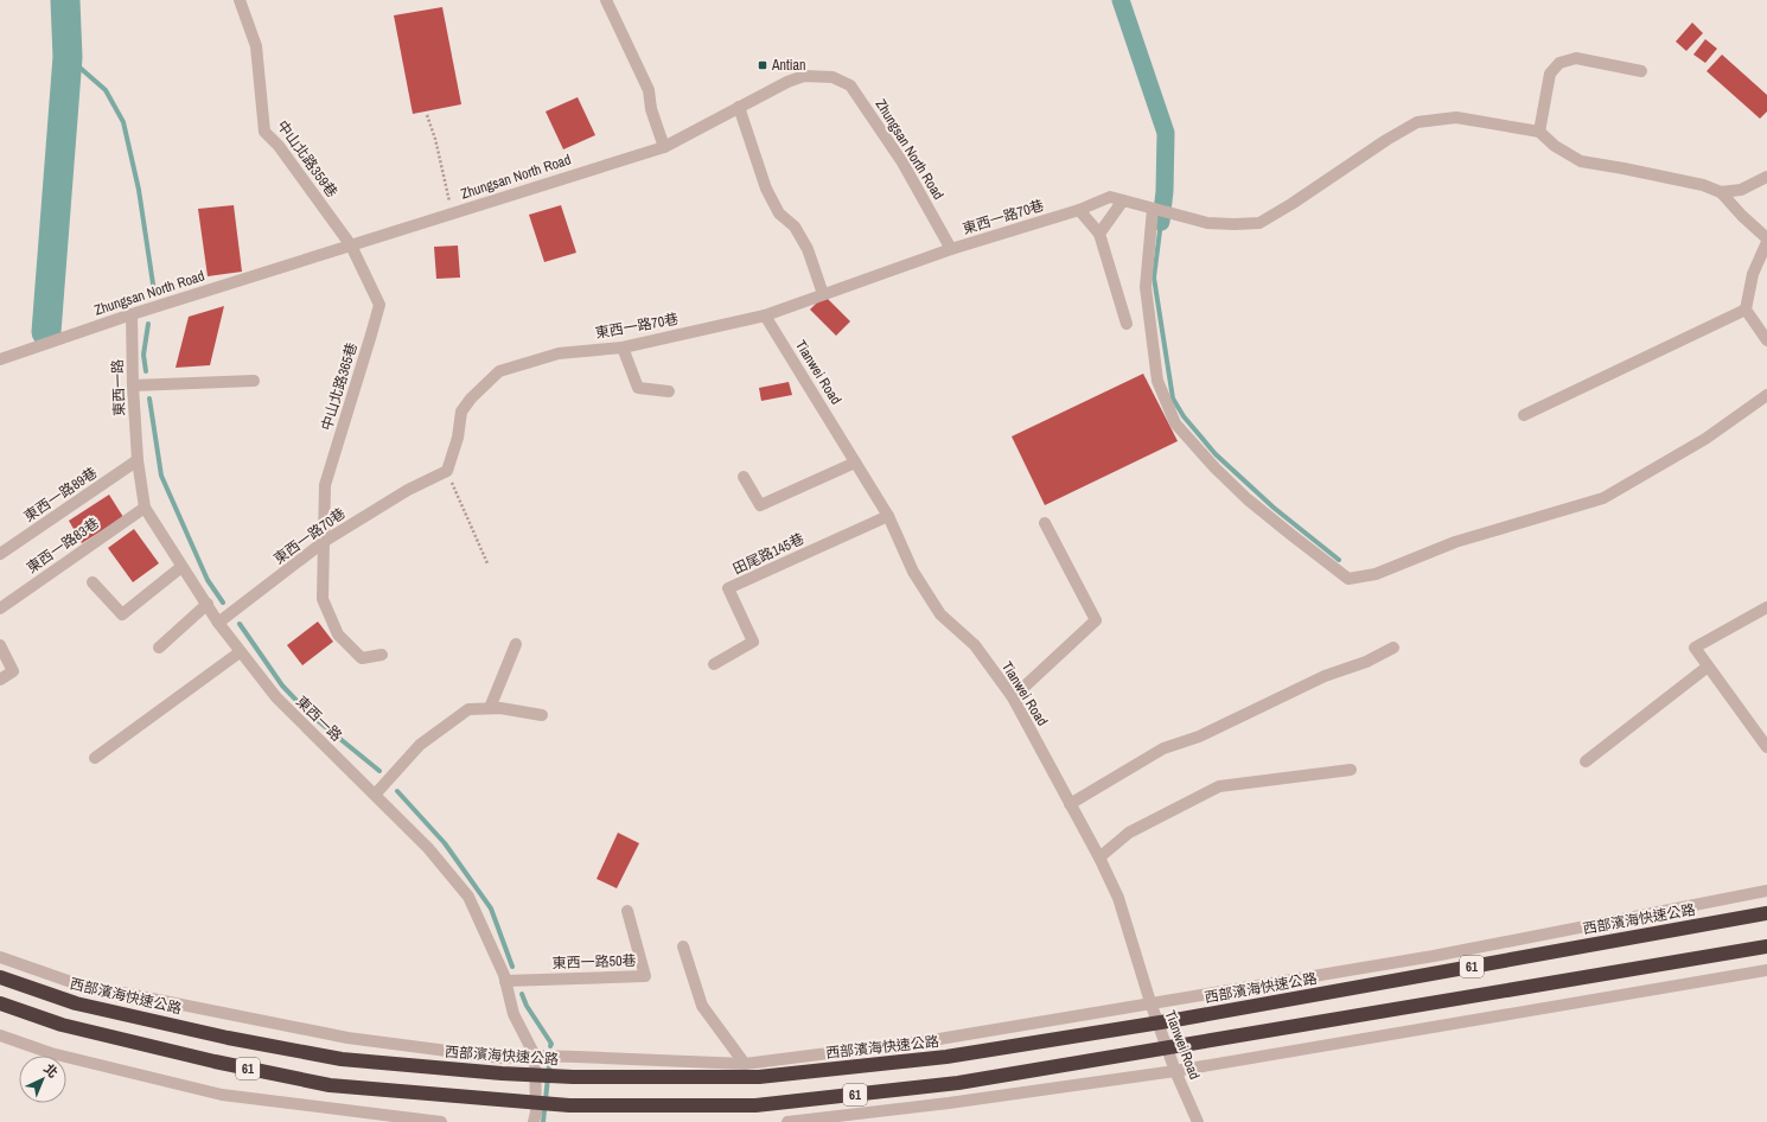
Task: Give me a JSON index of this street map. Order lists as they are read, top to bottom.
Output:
{
  "streets": {
    "highway": ["西部濱海快速公路", "61"],
    "street": [
      "Zhungsan North Road",
      "中山北路359巷",
      "東西一路70巷",
      "Tianwei Road",
      "中山北路365巷",
      "東西一路",
      "東西一路89巷",
      "東西一路83巷",
      "田尾路145巷",
      "東西一路50巷"
    ]
  },
  "crossings": [
    ["Zhungsan North Road", "中山北路359巷"],
    ["Zhungsan North Road", "東西一路70巷"],
    ["Zhungsan North Road", "中山北路365巷"],
    ["Zhungsan North Road", "東西一路"],
    ["中山北路359巷", "中山北路365巷"],
    ["東西一路70巷", "Tianwei Road"],
    ["東西一路70巷", "中山北路365巷"],
    ["東西一路70巷", "東西一路"],
    ["Tianwei Road", "田尾路145巷"],
    ["東西一路", "東西一路89巷"],
    ["東西一路", "東西一路83巷"],
    ["東西一路", "東西一路50巷"]
  ],
  "places": {
    "transit": ["Antian"]
  },
  "north": "top right"
}
